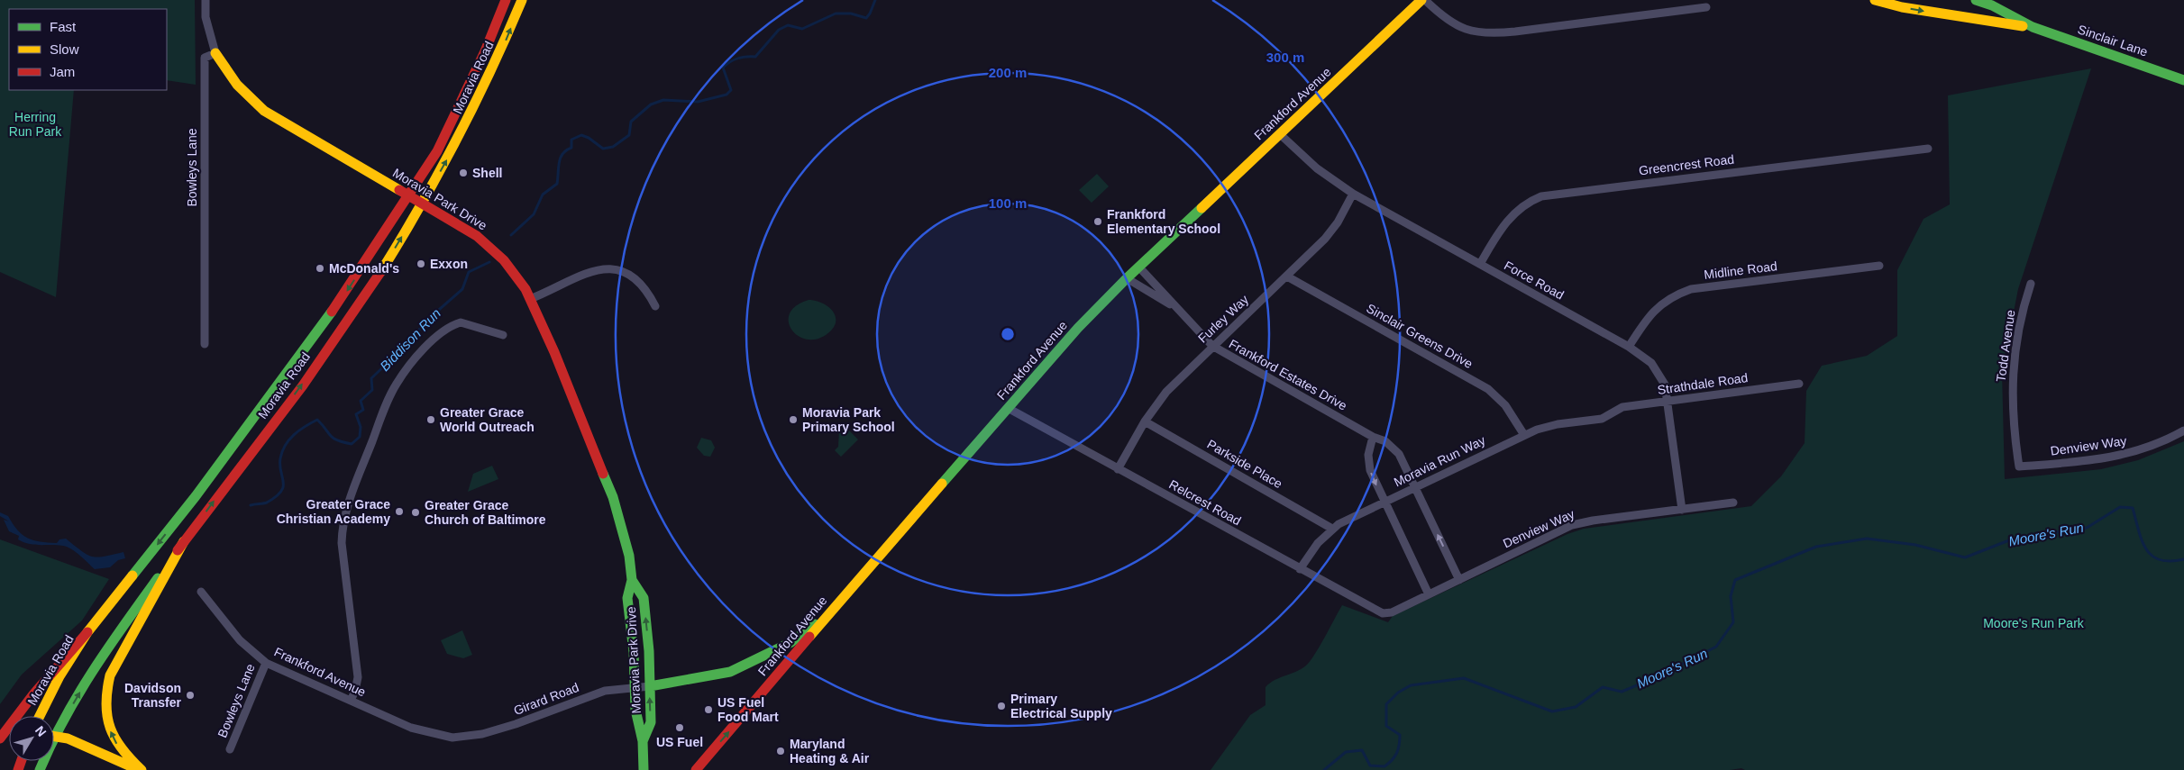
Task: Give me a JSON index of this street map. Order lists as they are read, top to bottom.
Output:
{
  "streets": {
    "main road": [
      "Sinclair Lane",
      "Moravia Road",
      "Frankford Avenue",
      "Moravia Park Drive"
    ],
    "street": [
      "Greencrest Road",
      "Bowleys Lane",
      "Midline Road",
      "Force Road",
      "Furley Way",
      "Sinclair Greens Drive",
      "Todd Avenue",
      "Frankford Estates Drive",
      "Strathdale Road",
      "Denview Way",
      "Moravia Run Way",
      "Parkside Place",
      "Relcrest Road",
      "Girard Road"
    ]
  },
  "crossings": [
    ["Moravia Road", "Moravia Park Drive"],
    ["Frankford Avenue", "Bowleys Lane"],
    ["Frankford Avenue", "Force Road"],
    ["Frankford Avenue", "Frankford Estates Drive"],
    ["Frankford Avenue", "Relcrest Road"],
    ["Frankford Avenue", "Girard Road"],
    ["Greencrest Road", "Force Road"],
    ["Bowleys Lane", "Moravia Park Drive"],
    ["Moravia Park Drive", "Girard Road"],
    ["Midline Road", "Force Road"],
    ["Force Road", "Furley Way"],
    ["Force Road", "Strathdale Road"],
    ["Force Road", "Denview Way"],
    ["Furley Way", "Sinclair Greens Drive"],
    ["Furley Way", "Frankford Estates Drive"],
    ["Furley Way", "Parkside Place"],
    ["Furley Way", "Relcrest Road"],
    ["Sinclair Greens Drive", "Moravia Run Way"],
    ["Todd Avenue", "Denview Way"],
    ["Frankford Estates Drive", "Denview Way"],
    ["Frankford Estates Drive", "Moravia Run Way"],
    ["Strathdale Road", "Moravia Run Way"],
    ["Denview Way", "Relcrest Road"],
    ["Moravia Run Way", "Parkside Place"],
    ["Moravia Run Way", "Relcrest Road"]
  ],
  "water": ["Biddison Run", "Moore's Run"],
  "parks": ["Herring Run Park", "Moore's Run Park"],
  "places": [
    "Shell",
    "Frankford Elementary School",
    "Exxon",
    "McDonald's",
    "Greater Grace World Outreach",
    "Moravia Park Primary School",
    "Greater Grace Christian Academy",
    "Greater Grace Church of Baltimore",
    "Davidson Transfer",
    "Primary Electrical Supply",
    "US Fuel Food Mart",
    "US Fuel",
    "Maryland Heating & Air"
  ],
  "legend": ["Fast", "Slow", "Jam"],
  "north": "top right",
  "rings": ["300 m", "200 m", "100 m"]
}
